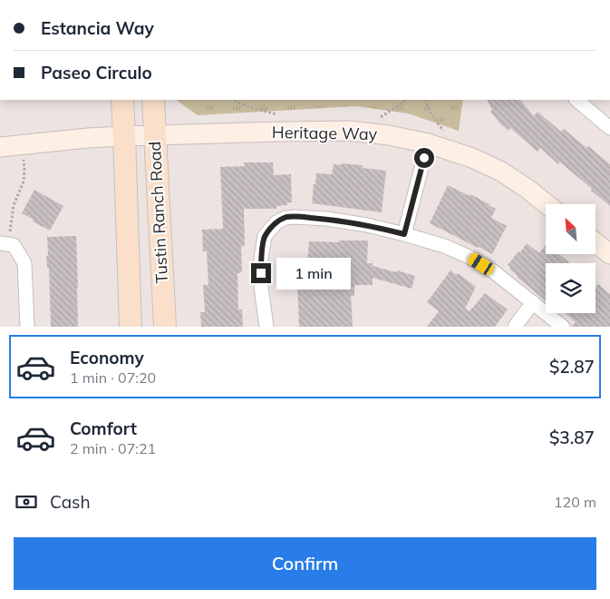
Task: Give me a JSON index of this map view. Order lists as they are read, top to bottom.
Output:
{
  "streets": {
    "main road": ["Tustin Ranch Road"],
    "street": ["Heritage Way"]
  },
  "crossings": [
    ["Heritage Way", "Tustin Ranch Road"]
  ],
  "north": "top left",
  "page": {
    "banner": ["Estancia Way", "Paseo Circulo"],
    "bubble": "1 min",
    "list": [
      {
        "name": "Economy",
        "note": "1 min · 07:20",
        "value": "$2.87"
      },
      {
        "name": "Comfort",
        "note": "2 min · 07:21",
        "value": "$3.87"
      }
    ],
    "pay": ["Cash", "120 m"],
    "buttons": "Confirm"
  }
}
